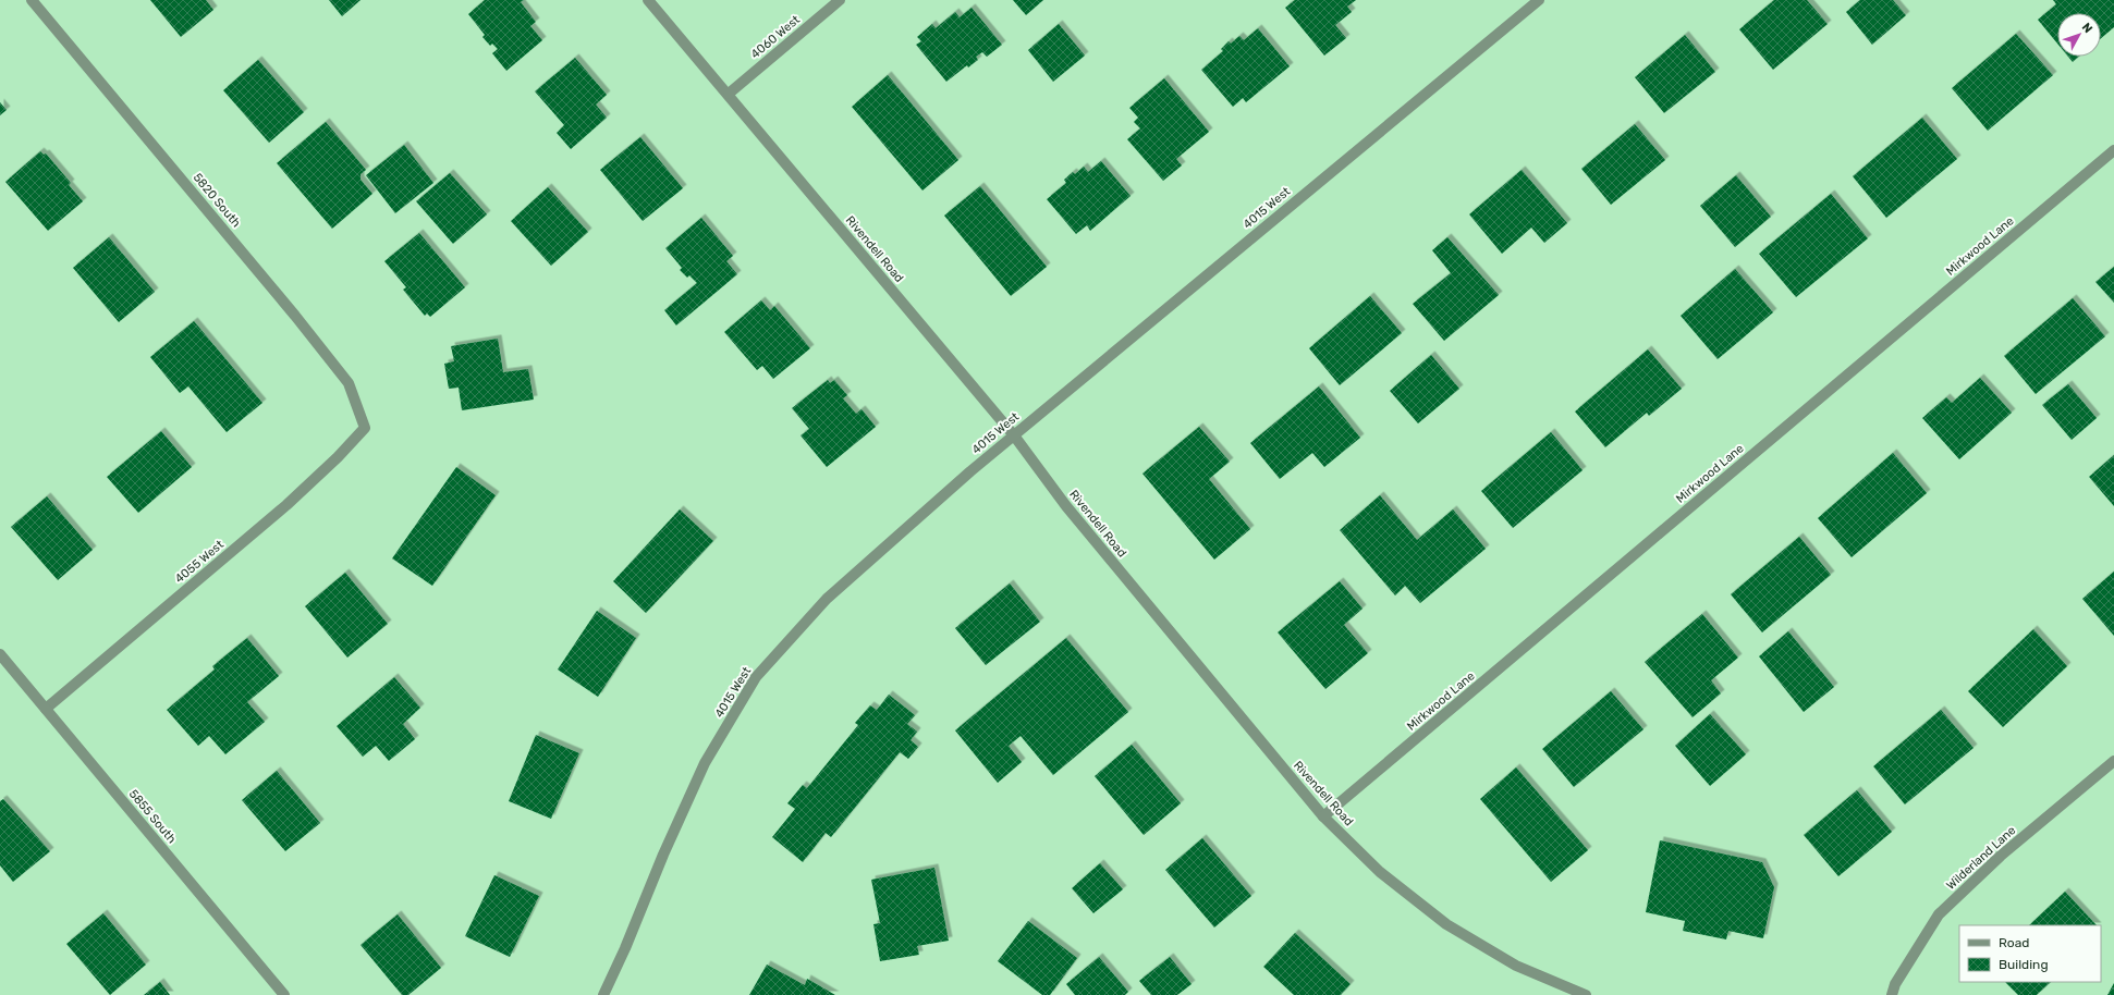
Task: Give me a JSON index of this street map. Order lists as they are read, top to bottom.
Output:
{
  "streets": {
    "street": [
      "4060 West",
      "5820 South",
      "4015 West",
      "Mirkwood Lane",
      "Rivendell Road",
      "4055 West",
      "5855 South",
      "Wilderland Lane"
    ]
  },
  "crossings": [
    ["4060 West", "Rivendell Road"],
    ["5820 South", "4055 West"],
    ["4015 West", "Rivendell Road"],
    ["Mirkwood Lane", "Rivendell Road"],
    ["4055 West", "5855 South"]
  ],
  "legend": ["Road", "Building"],
  "north": "top right"
}
